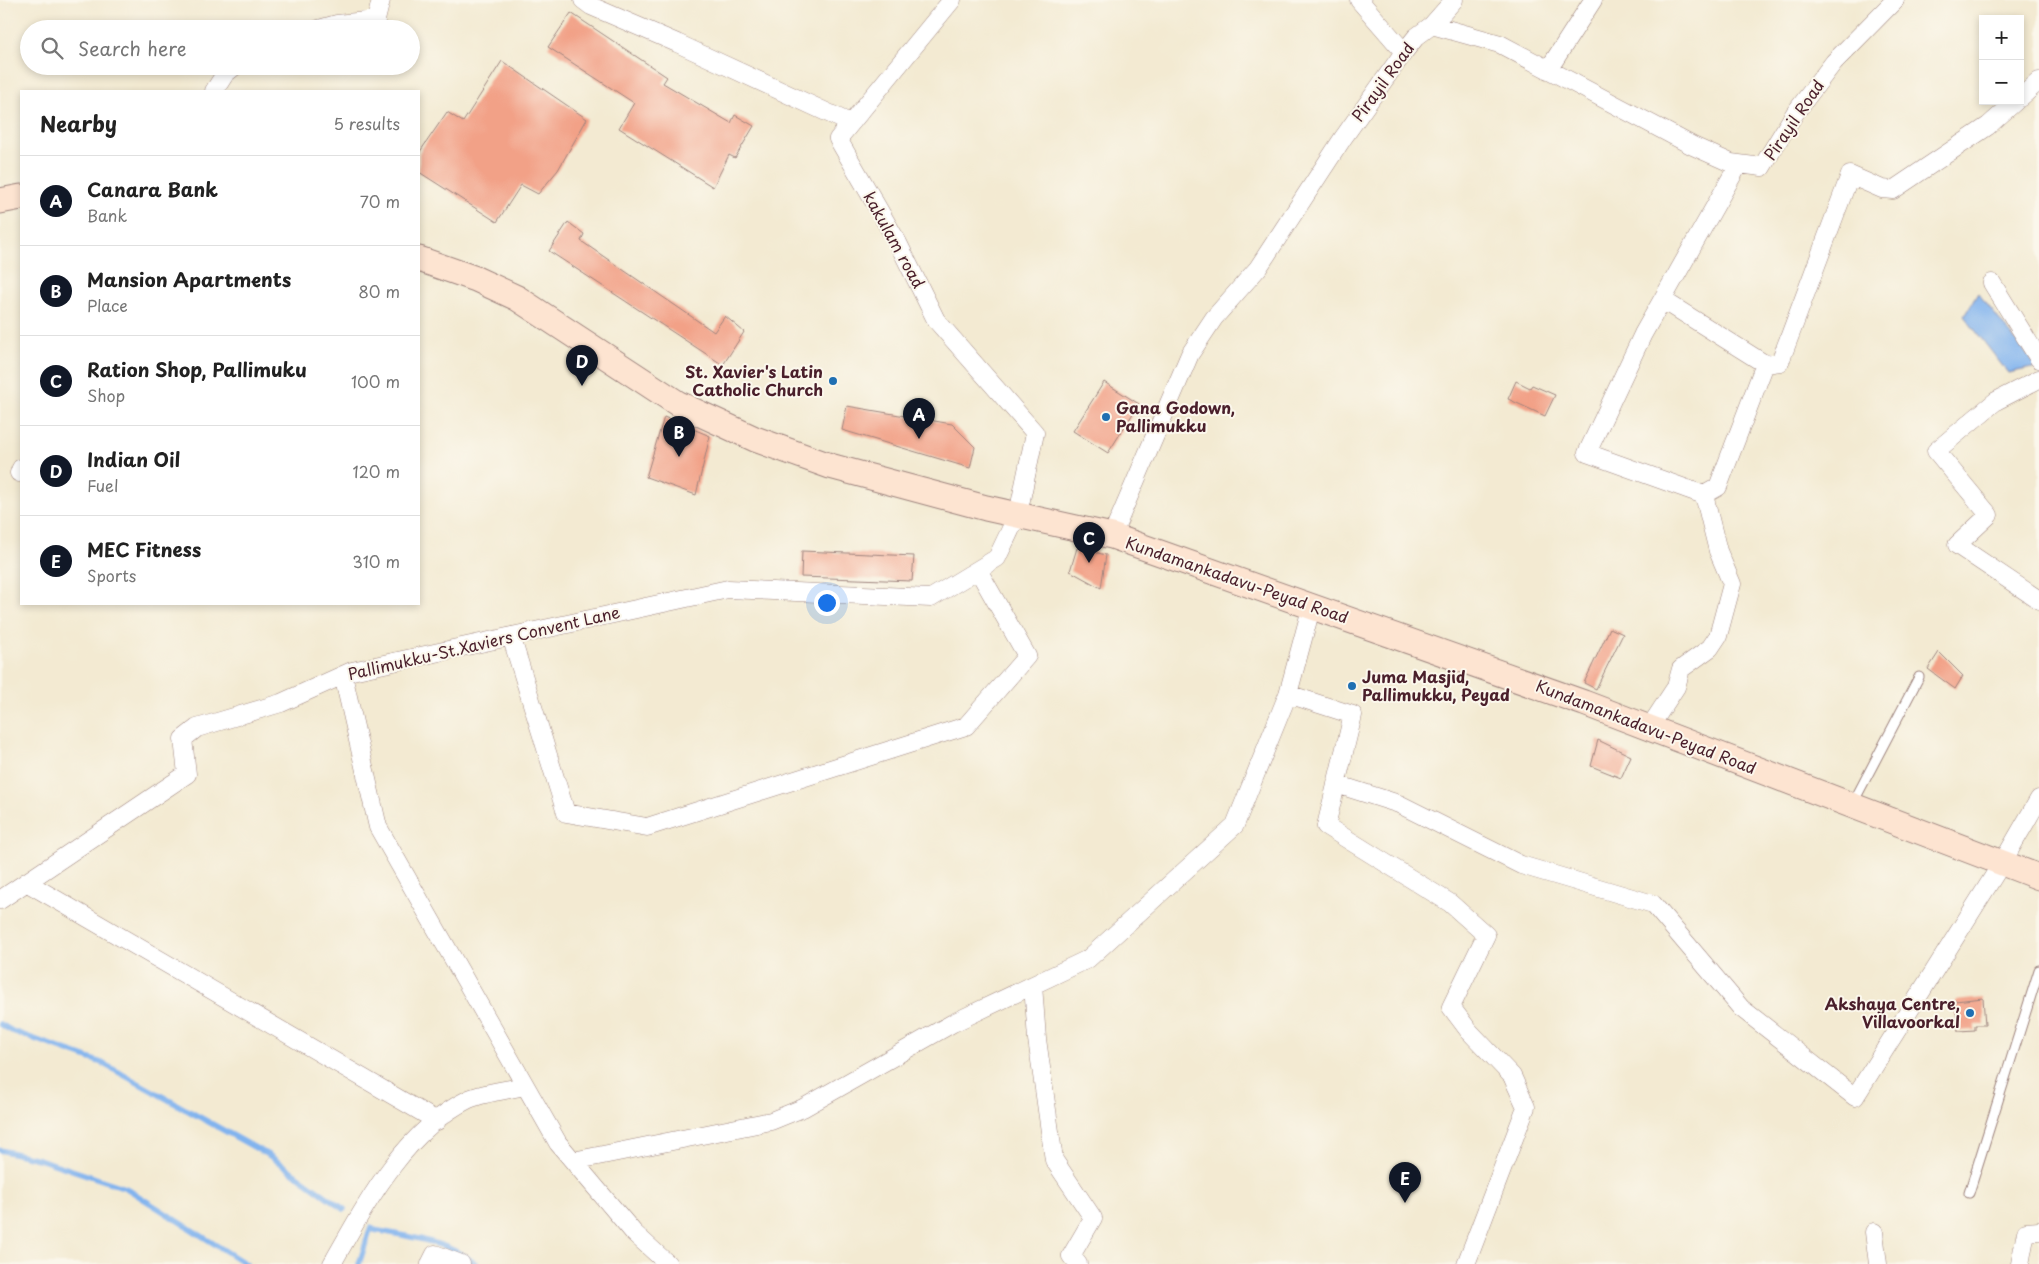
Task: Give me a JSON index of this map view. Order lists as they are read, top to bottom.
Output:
{
  "streets": {
    "main road": ["Kundamankadavu-Peyad Road"],
    "street": ["Pirayil Road", "kakulam road", "Pallimukku-St.Xaviers Convent Lane"]
  },
  "crossings": [
    ["Pirayil Road", "Kundamankadavu-Peyad Road"],
    ["kakulam road", "Kundamankadavu-Peyad Road"],
    ["kakulam road", "Pallimukku-St.Xaviers Convent Lane"],
    ["Kundamankadavu-Peyad Road", "Pallimukku-St.Xaviers Convent Lane"]
  ],
  "places": [
    "St. Xavier's Latin Catholic Church",
    "Gana Godown, Pallimukku",
    "Juma Masjid, Pallimukku, Peyad",
    "Akshaya Centre, Villavoorkal"
  ],
  "page": {
    "map_buttons": ["+", "−"],
    "search": "Search here",
    "heading": ["Nearby", "5 results"],
    "list": [
      {
        "mark": "A",
        "name": "Canara Bank",
        "note": "Bank",
        "value": "70 m"
      },
      {
        "mark": "B",
        "name": "Mansion Apartments",
        "note": "Place",
        "value": "80 m"
      },
      {
        "mark": "C",
        "name": "Ration Shop, Pallimuku",
        "note": "Shop",
        "value": "100 m"
      },
      {
        "mark": "D",
        "name": "Indian Oil",
        "note": "Fuel",
        "value": "120 m"
      },
      {
        "mark": "E",
        "name": "MEC Fitness",
        "note": "Sports",
        "value": "310 m"
      }
    ],
    "pins": [
      "D",
      "A",
      "B",
      "C",
      "E"
    ]
  }
}
